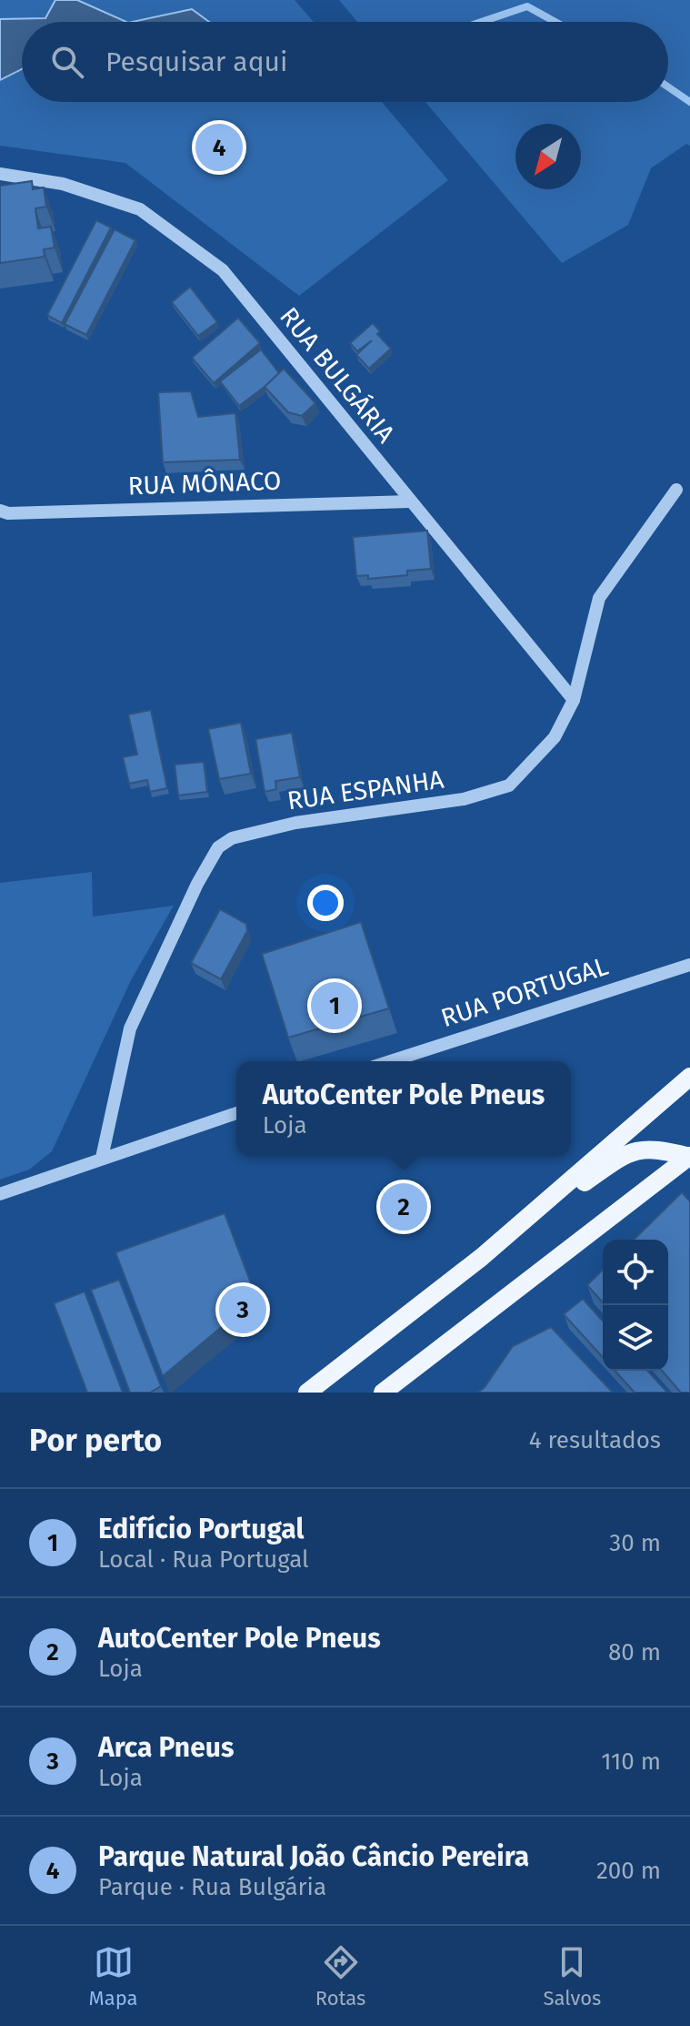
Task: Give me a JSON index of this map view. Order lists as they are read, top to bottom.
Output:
{
  "streets": {
    "street": [
      "RUA BULGÁRIA",
      "RUA MÔNACO",
      "RUA ESPANHA",
      "RUA PORTUGAL"
    ]
  },
  "crossings": [
    ["RUA BULGÁRIA", "RUA MÔNACO"],
    ["RUA BULGÁRIA", "RUA ESPANHA"]
  ],
  "north": "bottom left",
  "page": {
    "search": "Pesquisar aqui",
    "pins": [
      "4",
      "1",
      "2",
      "3"
    ],
    "popup": ["AutoCenter Pole Pneus", "Loja"],
    "heading": ["Por perto", "4 resultados"],
    "list": [
      {
        "mark": "1",
        "name": "Edifício Portugal",
        "note": "Local · Rua Portugal",
        "value": "30 m"
      },
      {
        "mark": "2",
        "name": "AutoCenter Pole Pneus",
        "note": "Loja",
        "value": "80 m"
      },
      {
        "mark": "3",
        "name": "Arca Pneus",
        "note": "Loja",
        "value": "110 m"
      },
      {
        "mark": "4",
        "name": "Parque Natural João Câncio Pereira",
        "note": "Parque · Rua Bulgária",
        "value": "200 m"
      }
    ],
    "nav": ["Mapa", "Rotas", "Salvos"]
  }
}
